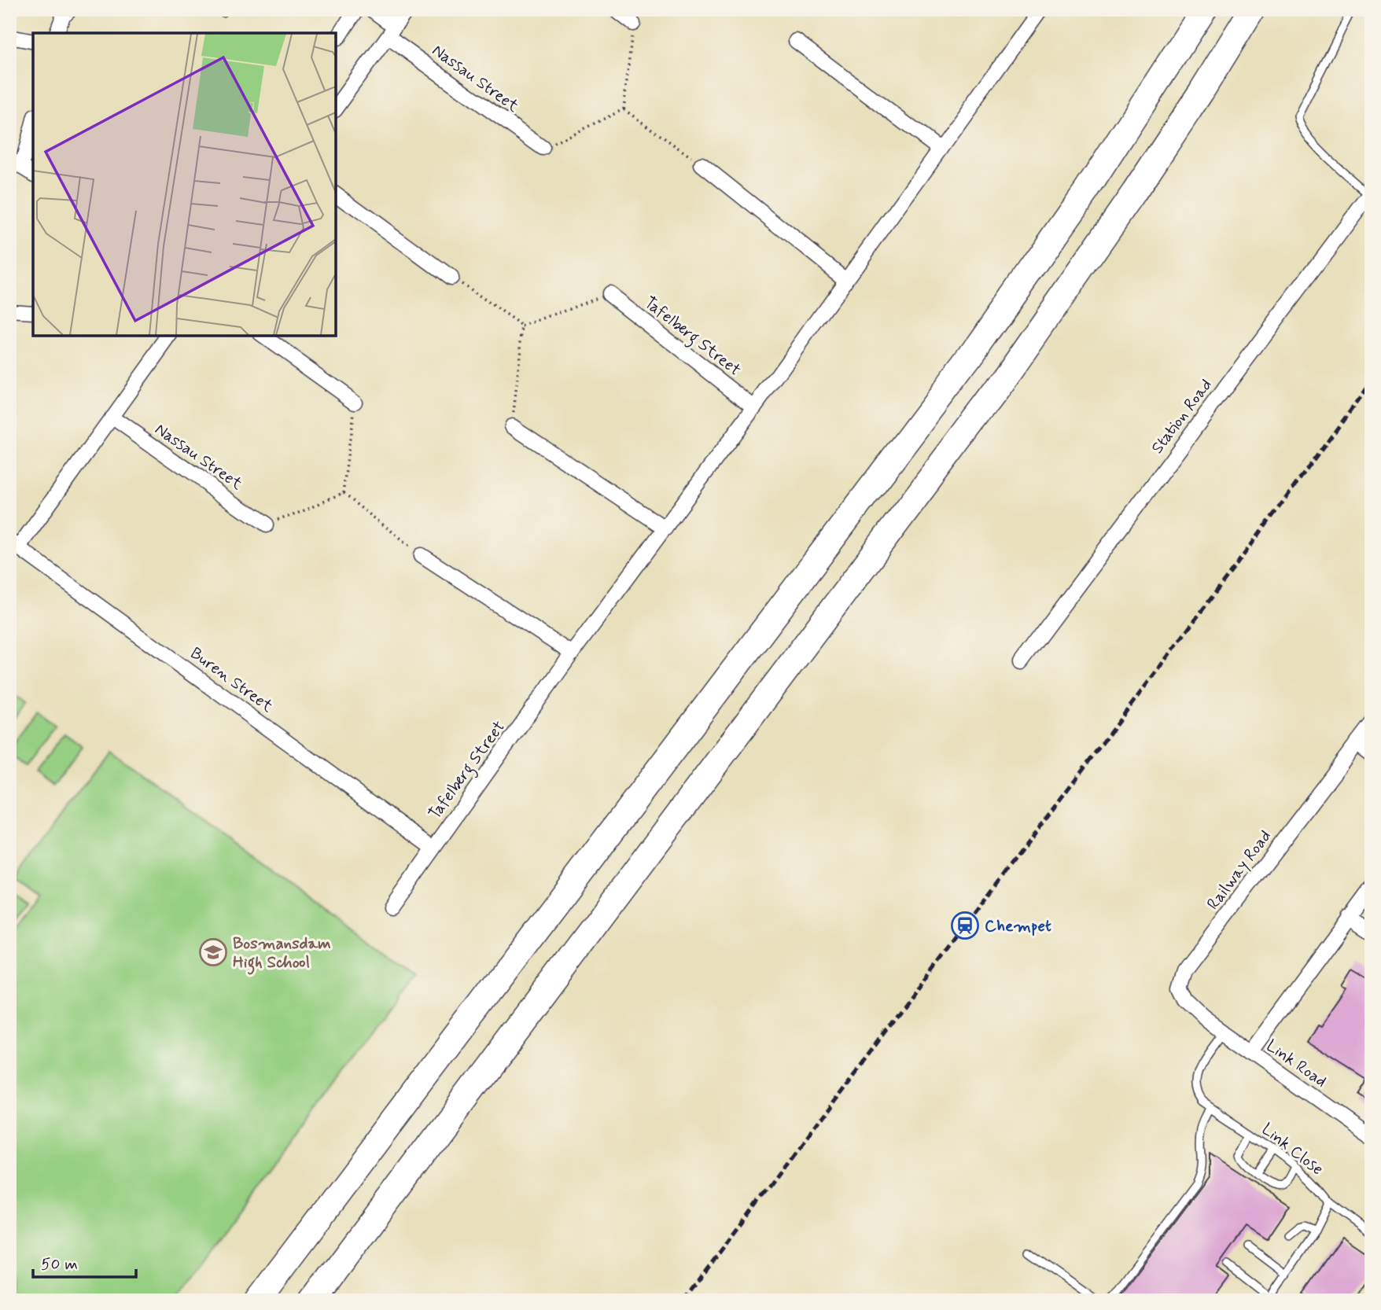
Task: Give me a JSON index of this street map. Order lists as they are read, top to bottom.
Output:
{
  "streets": {
    "street": [
      "Nassau Street",
      "Tafelberg Street",
      "Station Road",
      "Buren Street",
      "Railway Road",
      "Link Road"
    ],
    "lane": ["Link Close"]
  },
  "crossings": [
    ["Tafelberg Street", "Buren Street"],
    ["Railway Road", "Link Road"],
    ["Link Road", "Link Close"]
  ],
  "places": {
    "station": ["Chempet"],
    "school or university": ["Bosmansdam High School"]
  },
  "scale_bar": "50 m"
}
